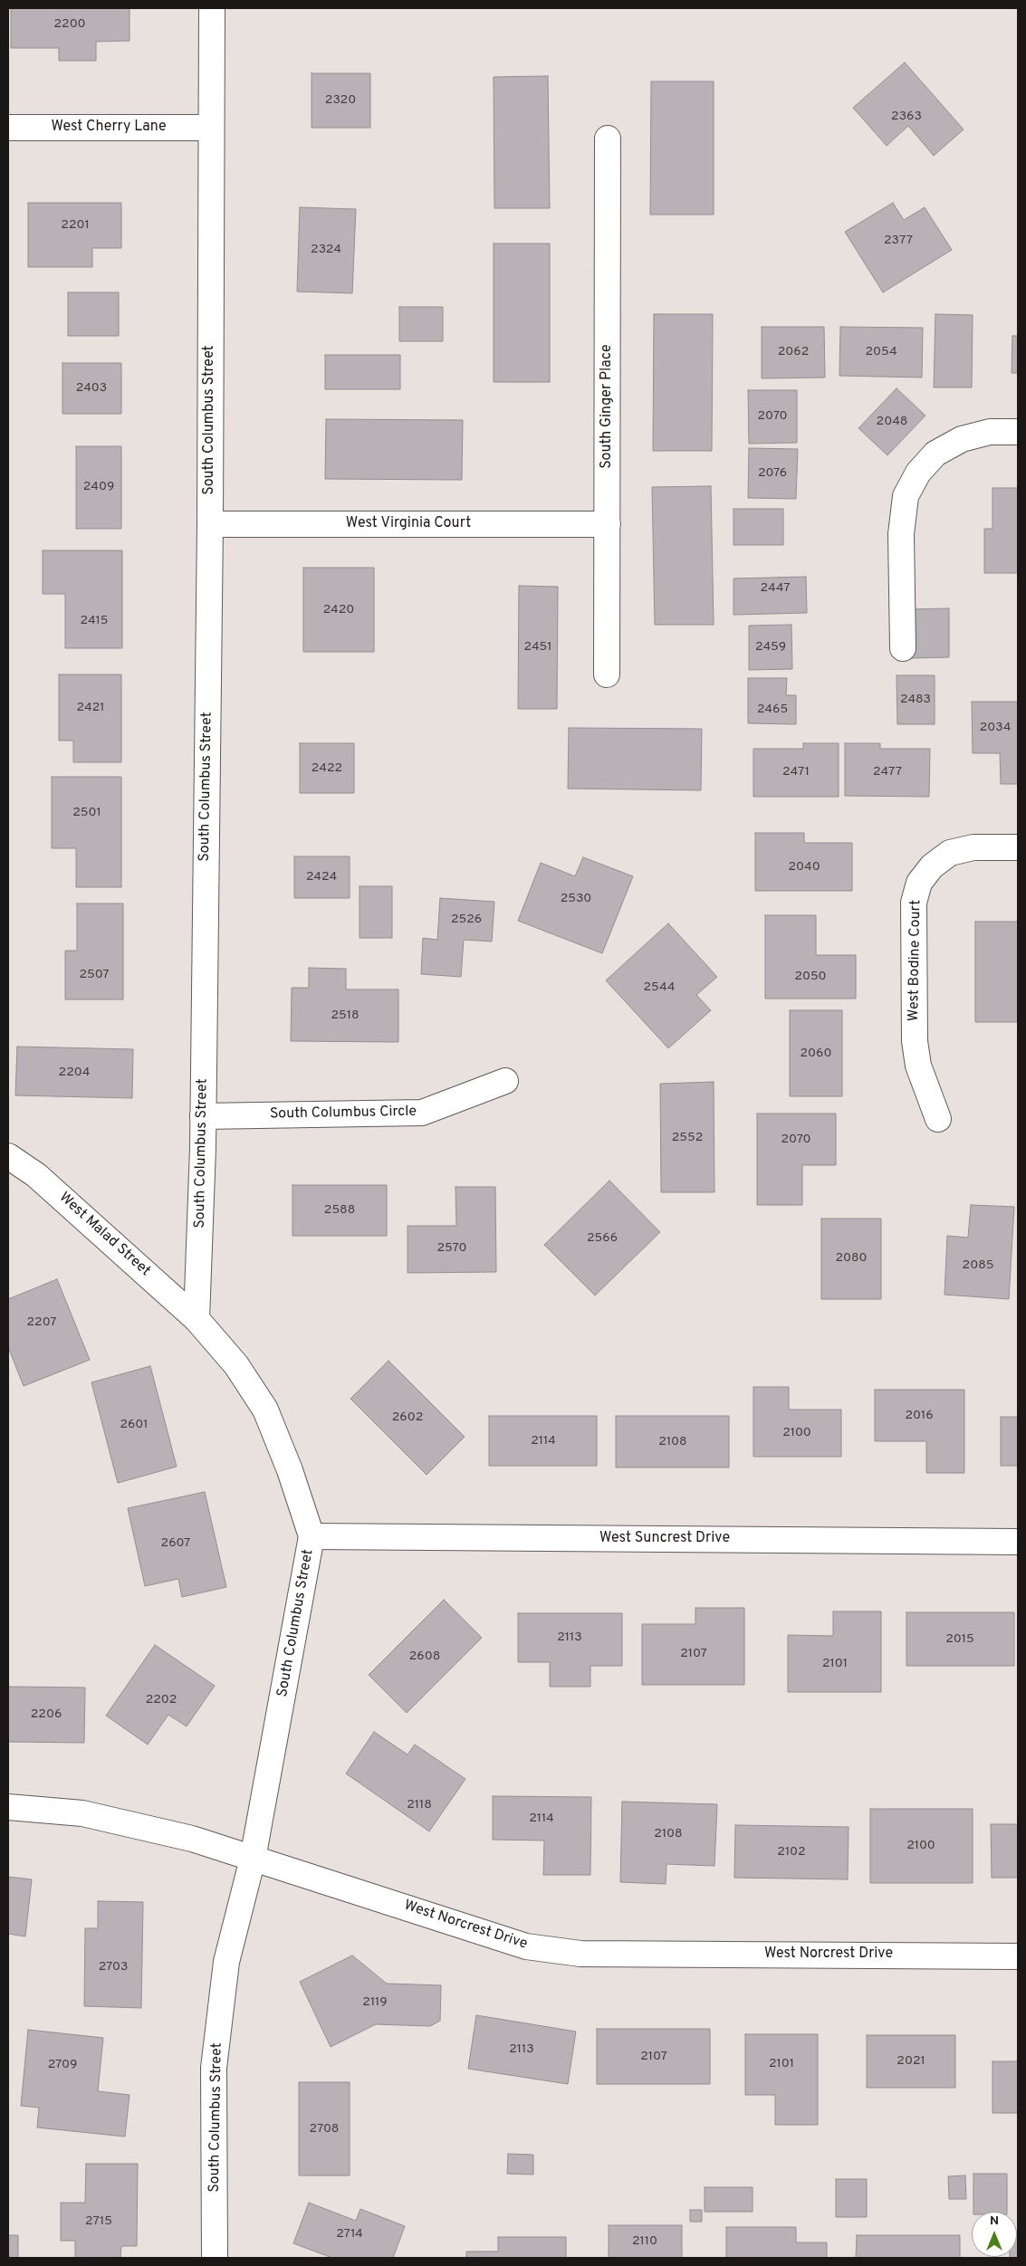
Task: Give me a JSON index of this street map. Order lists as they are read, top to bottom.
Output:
{
  "streets": {
    "street": [
      "West Cherry Lane",
      "South Ginger Place",
      "South Columbus Street",
      "West Virginia Court",
      "West Bodine Court",
      "South Columbus Circle",
      "West Malad Street",
      "West Suncrest Drive",
      "West Norcrest Drive"
    ]
  },
  "crossings": [
    ["West Cherry Lane", "South Columbus Street"],
    ["South Ginger Place", "West Virginia Court"],
    ["South Columbus Street", "West Virginia Court"],
    ["South Columbus Street", "South Columbus Circle"],
    ["South Columbus Street", "West Malad Street"],
    ["South Columbus Street", "West Suncrest Drive"],
    ["South Columbus Street", "West Norcrest Drive"]
  ],
  "house_numbers": [
    "2200",
    "2320",
    "2363",
    "2201",
    "2377",
    "2324",
    "2062",
    "2054",
    "2403",
    "2070",
    "2048",
    "2076",
    "2409",
    "2447",
    "2420",
    "2415",
    "2451",
    "2459",
    "2483",
    "2421",
    "2465",
    "2034",
    "2422",
    "2471",
    "2477",
    "2501",
    "2040",
    "2424",
    "2530",
    "2526",
    "2507",
    "2050",
    "2544",
    "2518",
    "2060",
    "2204",
    "2552",
    "2070",
    "2588",
    "2566",
    "2570",
    "2080",
    "2085",
    "2207",
    "2016",
    "2602",
    "2601",
    "2100",
    "2114",
    "2108",
    "2607",
    "2113",
    "2015",
    "2107",
    "2608",
    "2101",
    "2202",
    "2206",
    "2118",
    "2114",
    "2108",
    "2100",
    "2102",
    "2703",
    "2119",
    "2113",
    "2107",
    "2021",
    "2101",
    "2709",
    "2708",
    "2715",
    "2714",
    "2110"
  ],
  "north": "top"
}
